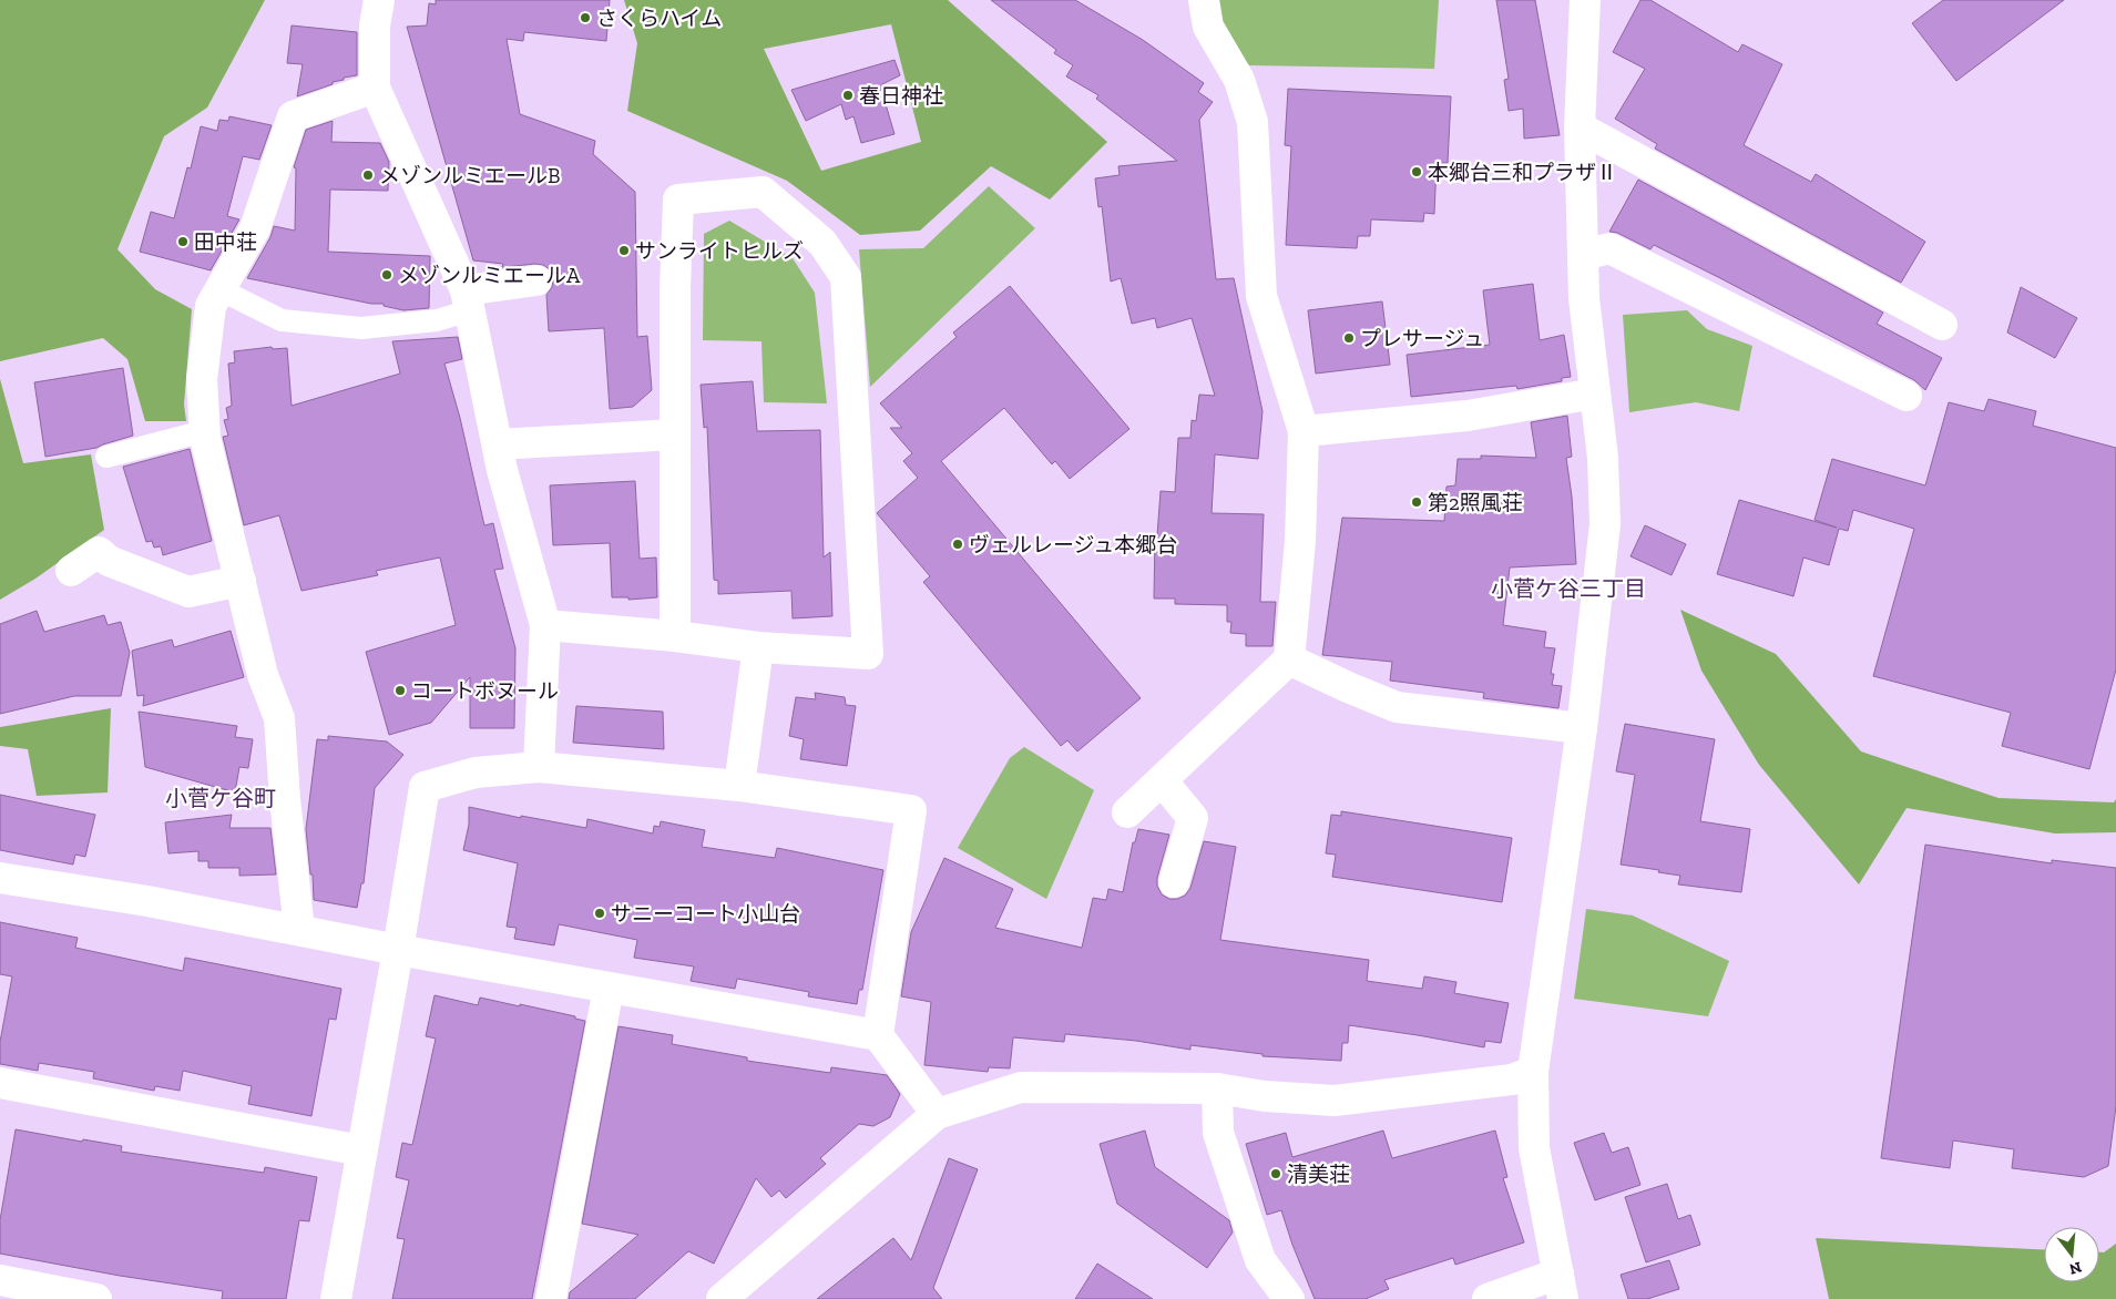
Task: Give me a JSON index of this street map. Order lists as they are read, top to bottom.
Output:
{
  "districts": ["小菅ケ谷三丁目", "小菅ケ谷町"],
  "places": [
    "さくらハイム",
    "春日神社",
    "本郷台三和プラザⅡ",
    "メゾンルミエールB",
    "田中荘",
    "サンライトヒルズ",
    "メゾンルミエールA",
    "プレサージュ",
    "第2照風荘",
    "ヴェルレージュ本郷台",
    "コートボヌール",
    "サニーコート小山台",
    "清美荘"
  ],
  "north": "bottom"
}
